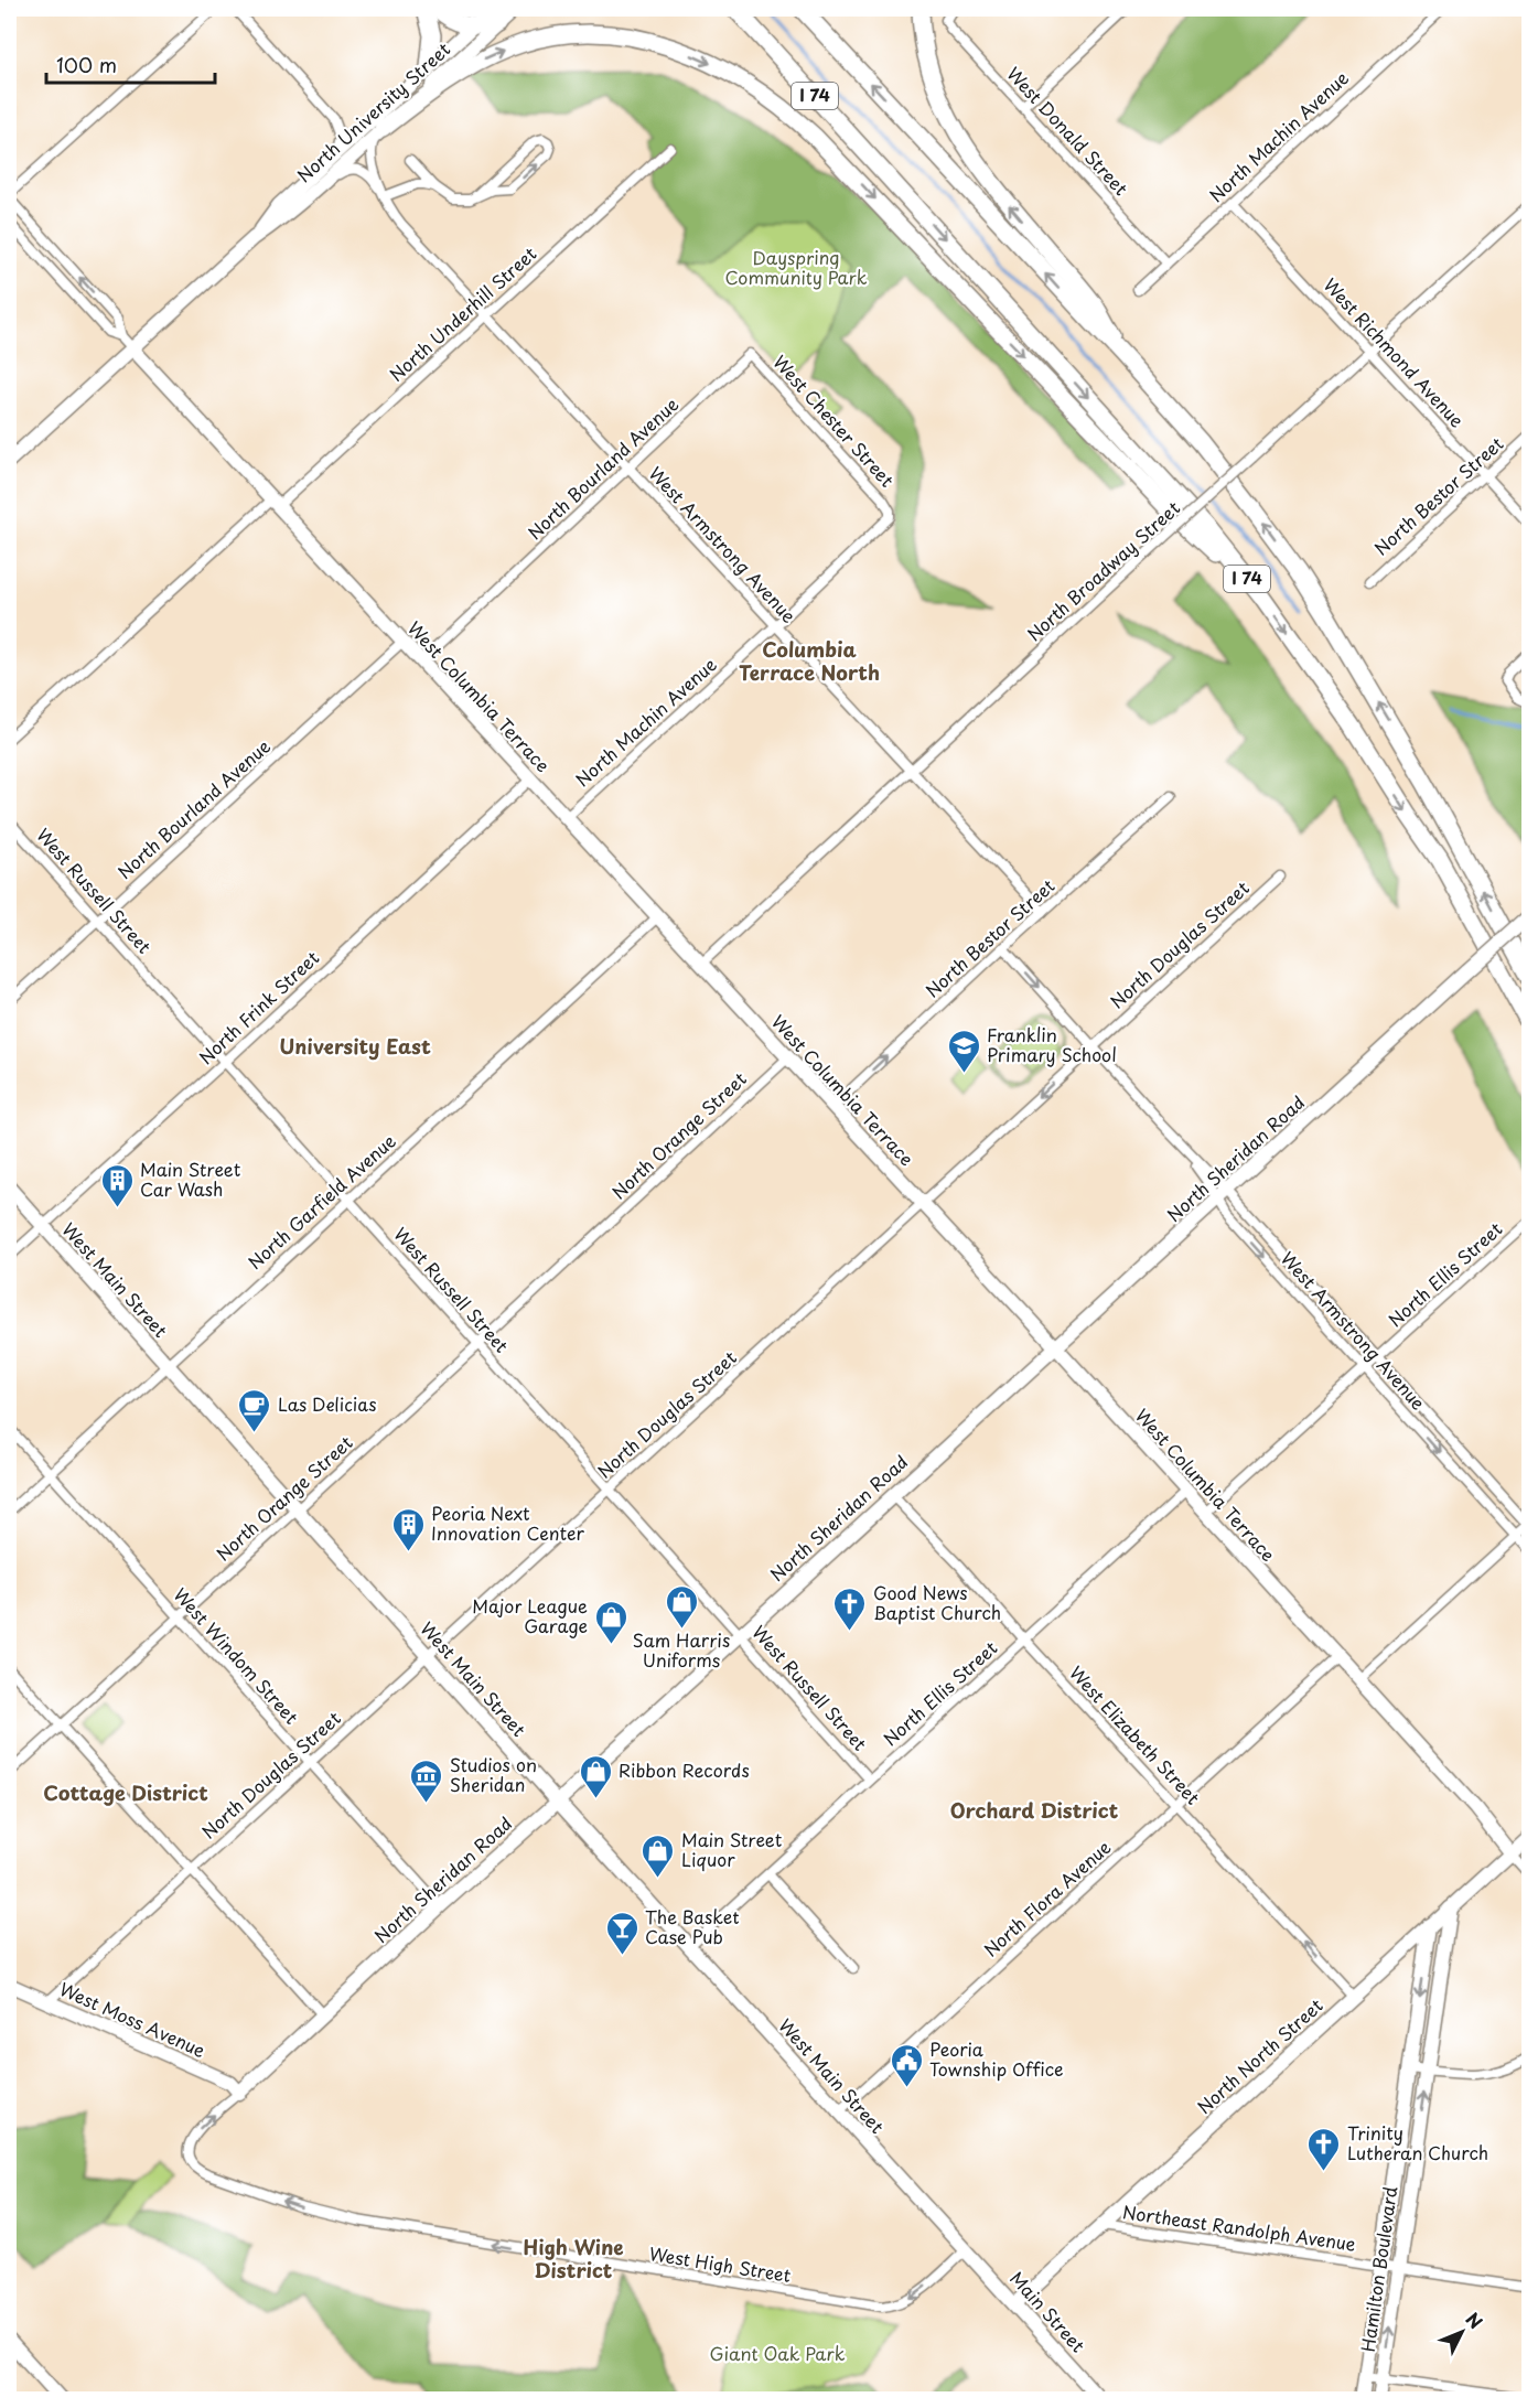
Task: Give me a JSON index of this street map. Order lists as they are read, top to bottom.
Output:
{
  "streets": {
    "highway": ["I 74"],
    "street": [
      "North University Street",
      "West Donald Street",
      "North Machin Avenue",
      "North Underhill Street",
      "West Richmond Avenue",
      "West Chester Street",
      "North Bourland Avenue",
      "North Bestor Street",
      "West Armstrong Avenue",
      "North Broadway Street",
      "West Columbia Terrace",
      "West Russell Street",
      "North Douglas Street",
      "North Frink Street",
      "North Orange Street",
      "North Sheridan Road",
      "North Garfield Avenue",
      "North Ellis Street",
      "West Main Street",
      "West Windom Street",
      "West Elizabeth Street",
      "North Flora Avenue",
      "West Moss Avenue",
      "North North Street",
      "Northeast Randolph Avenue",
      "West High Street",
      "Hamilton Boulevard",
      "Main Street"
    ]
  },
  "crossings": [
    ["North University Street", "West Armstrong Avenue"],
    ["North University Street", "West Columbia Terrace"],
    ["West Donald Street", "North Machin Avenue"],
    ["North Machin Avenue", "West Richmond Avenue"],
    ["North Machin Avenue", "West Chester Street"],
    ["North Machin Avenue", "West Armstrong Avenue"],
    ["North Machin Avenue", "West Columbia Terrace"],
    ["North Underhill Street", "West Armstrong Avenue"],
    ["North Underhill Street", "West Columbia Terrace"],
    ["West Richmond Avenue", "North Bestor Street"],
    ["West Richmond Avenue", "North Broadway Street"],
    ["West Chester Street", "North Bourland Avenue"],
    ["North Bourland Avenue", "West Armstrong Avenue"],
    ["North Bourland Avenue", "West Columbia Terrace"],
    ["North Bourland Avenue", "West Russell Street"],
    ["North Bestor Street", "West Armstrong Avenue"],
    ["North Bestor Street", "West Columbia Terrace"],
    ["West Armstrong Avenue", "North Broadway Street"],
    ["West Armstrong Avenue", "North Douglas Street"],
    ["West Armstrong Avenue", "North Sheridan Road"],
    ["West Armstrong Avenue", "North Ellis Street"],
    ["North Broadway Street", "West Columbia Terrace"],
    ["West Columbia Terrace", "North Douglas Street"],
    ["West Columbia Terrace", "North Frink Street"],
    ["West Columbia Terrace", "North Orange Street"],
    ["West Columbia Terrace", "North Sheridan Road"],
    ["West Columbia Terrace", "North Garfield Avenue"],
    ["West Columbia Terrace", "North Ellis Street"],
    ["West Columbia Terrace", "North Flora Avenue"],
    ["West Columbia Terrace", "North North Street"],
    ["West Russell Street", "North Douglas Street"],
    ["West Russell Street", "North Frink Street"],
    ["West Russell Street", "North Orange Street"],
    ["West Russell Street", "North Sheridan Road"],
    ["West Russell Street", "North Garfield Avenue"],
    ["West Russell Street", "North Ellis Street"],
    ["North Douglas Street", "West Main Street"],
    ["North Douglas Street", "West Windom Street"],
    ["North Douglas Street", "West Moss Avenue"],
    ["North Frink Street", "West Main Street"],
    ["North Orange Street", "West Main Street"],
    ["North Orange Street", "West Windom Street"],
    ["North Sheridan Road", "West Main Street"],
    ["North Sheridan Road", "West Windom Street"],
    ["North Sheridan Road", "West Elizabeth Street"],
    ["North Sheridan Road", "West Moss Avenue"],
    ["North Sheridan Road", "West High Street"],
    ["North Garfield Avenue", "West Main Street"],
    ["North Garfield Avenue", "West Windom Street"],
    ["North Ellis Street", "West Main Street"],
    ["North Ellis Street", "West Elizabeth Street"],
    ["West Main Street", "North Flora Avenue"],
    ["West Main Street", "West High Street"],
    ["West Main Street", "Main Street"],
    ["West Elizabeth Street", "North Flora Avenue"],
    ["West Elizabeth Street", "North North Street"],
    ["North North Street", "Northeast Randolph Avenue"],
    ["North North Street", "Hamilton Boulevard"],
    ["North North Street", "Main Street"],
    ["Northeast Randolph Avenue", "Hamilton Boulevard"],
    ["West High Street", "Main Street"]
  ],
  "one_way": ["West Elizabeth Street", "West High Street"],
  "districts": [
    "Columbia Terrace North",
    "University East",
    "Cottage District",
    "Orchard District",
    "High Wine District"
  ],
  "parks": ["Dayspring Community Park", "Giant Oak Park"],
  "places": {
    "school or university": ["Franklin Primary School"],
    "building": ["Main Street Car Wash", "Peoria Next Innovation Center"],
    "cafe": ["Las Delicias"],
    "shop": [
      "Sam Harris Uniforms",
      "Major League Garage",
      "Ribbon Records",
      "Main Street Liquor"
    ],
    "church": ["Good News Baptist Church", "Trinity Lutheran Church"],
    "museum": ["Studios on Sheridan"],
    "bar": ["The Basket Case Pub"],
    "public building": ["Peoria Township Office"]
  },
  "scale_bar": "100 m",
  "north": "top right"
}
